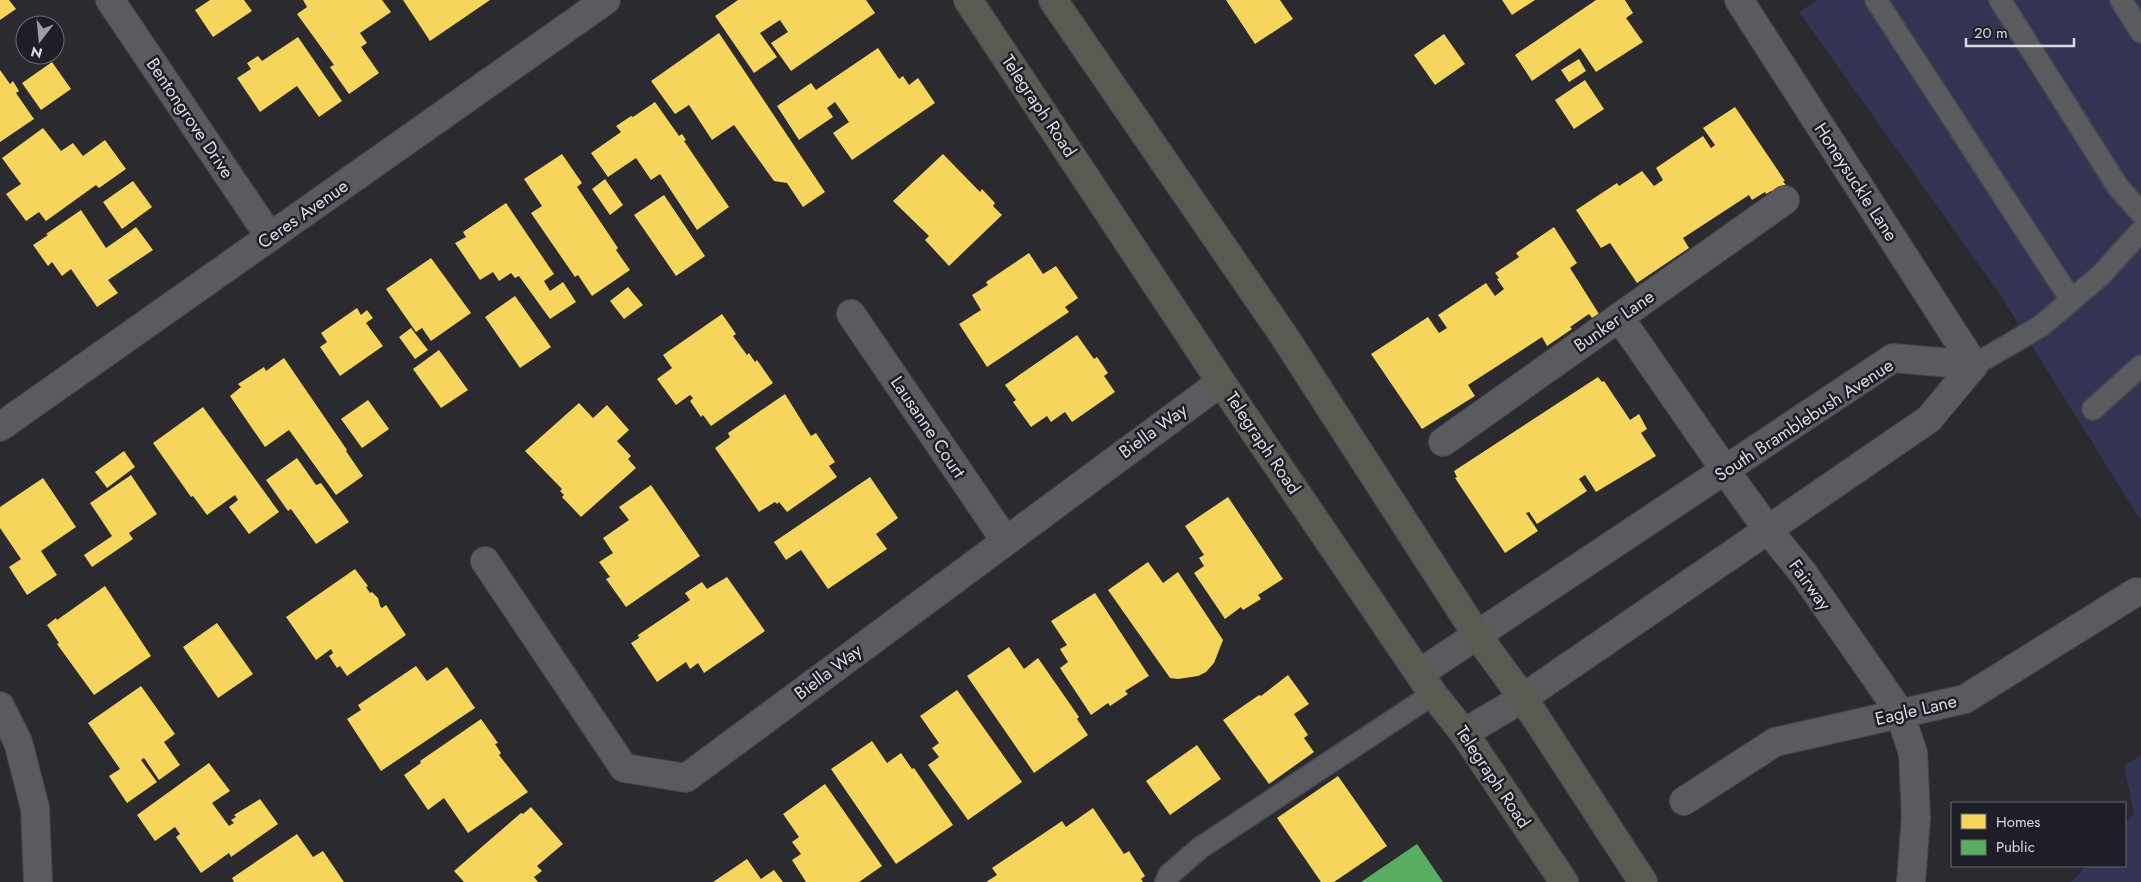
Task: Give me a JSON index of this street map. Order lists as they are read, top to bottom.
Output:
{
  "streets": {
    "main road": ["Telegraph Road"],
    "street": [
      "Bentongrove Drive",
      "Honeysuckle Lane",
      "Ceres Avenue",
      "Bunker Lane",
      "South Bramblebush Avenue",
      "Lausanne Court",
      "Biella Way",
      "Fairway",
      "Eagle Lane"
    ]
  },
  "crossings": [
    ["Telegraph Road", "South Bramblebush Avenue"],
    ["Telegraph Road", "Biella Way"],
    ["Bentongrove Drive", "Ceres Avenue"],
    ["Honeysuckle Lane", "South Bramblebush Avenue"],
    ["Bunker Lane", "Fairway"],
    ["South Bramblebush Avenue", "Fairway"],
    ["Lausanne Court", "Biella Way"],
    ["Fairway", "Eagle Lane"]
  ],
  "legend": ["Homes", "Public"],
  "scale_bar": "20 m",
  "north": "bottom"
}
